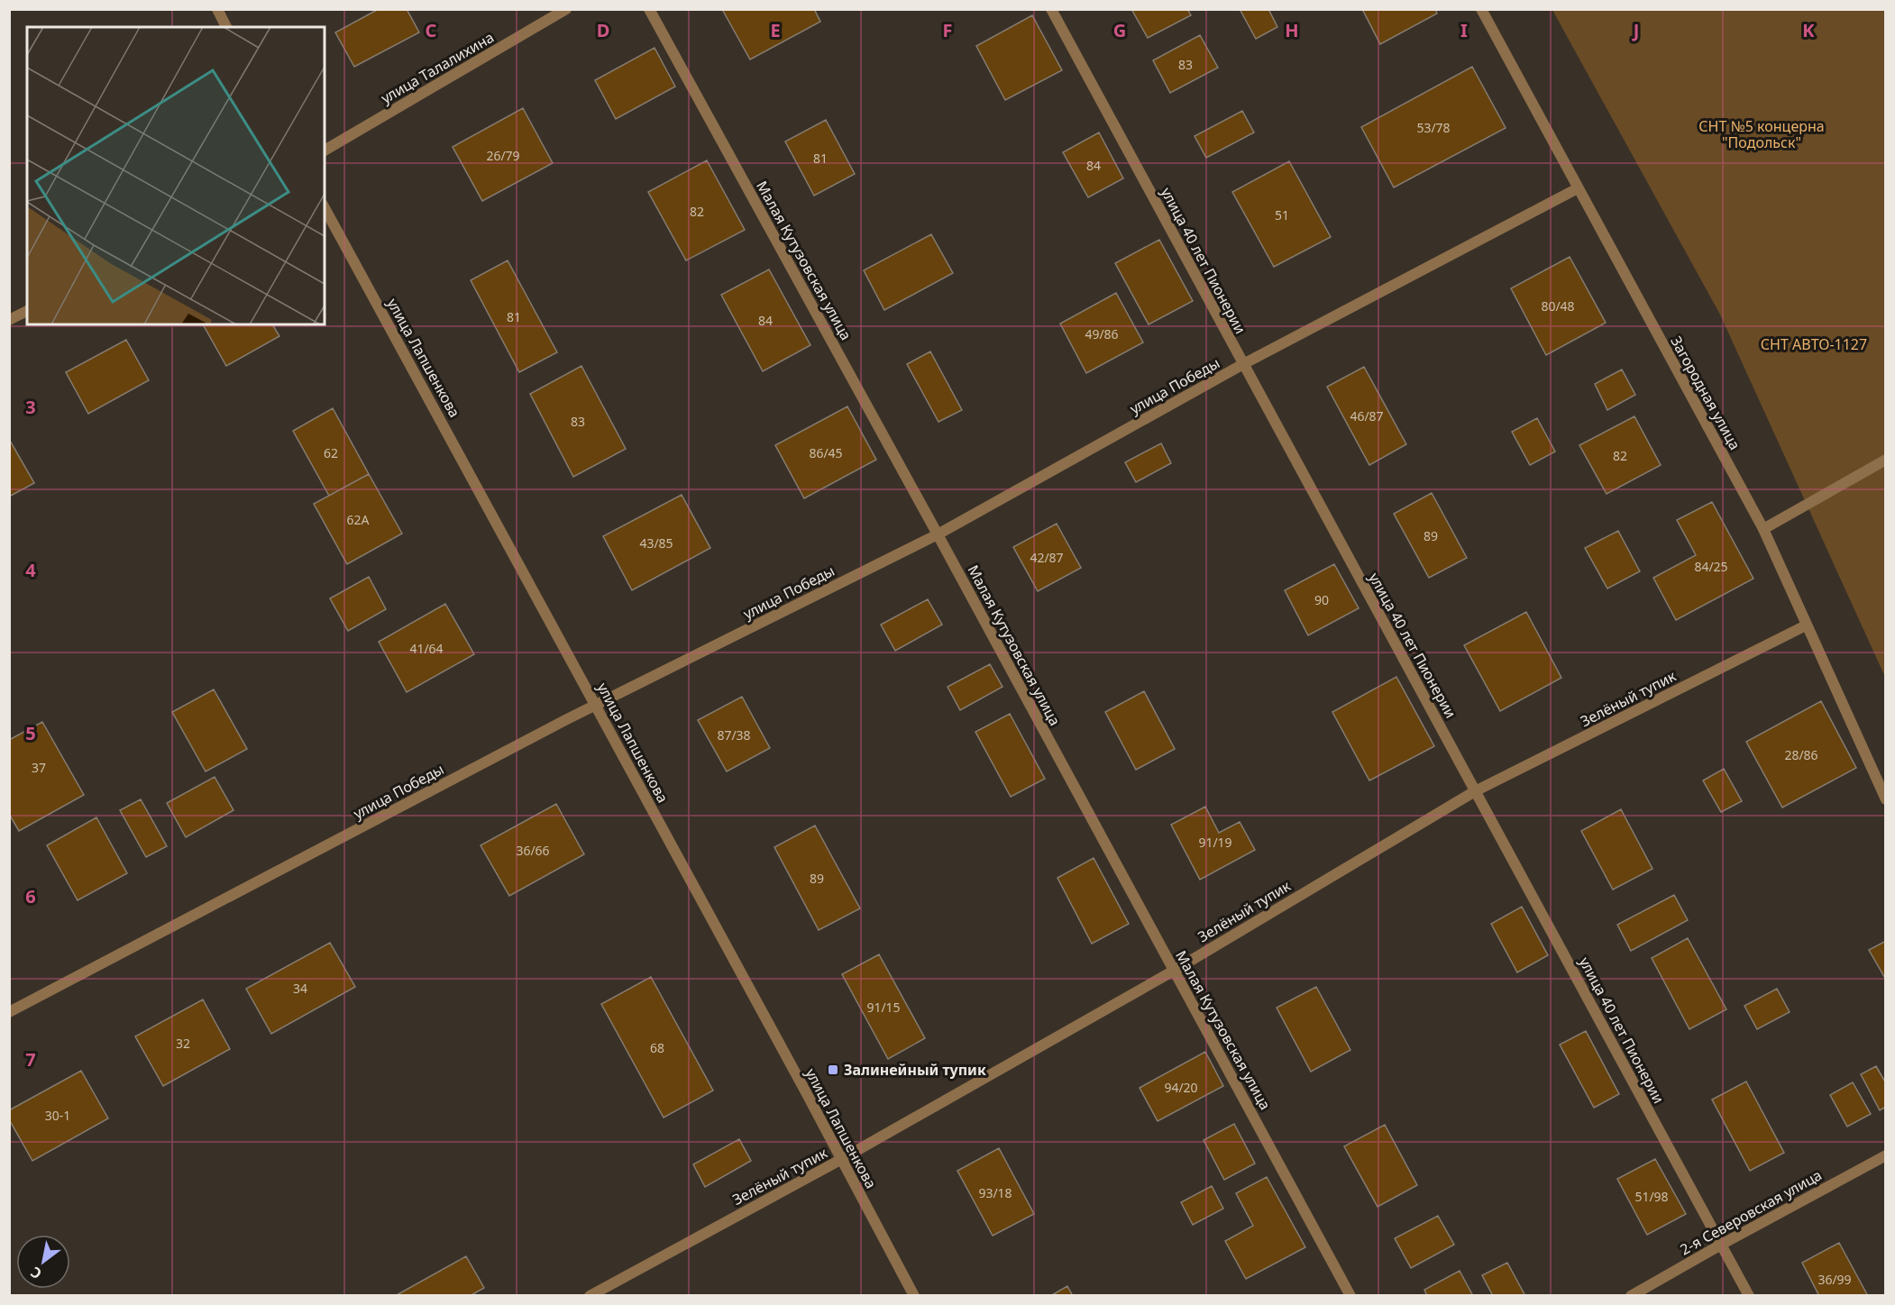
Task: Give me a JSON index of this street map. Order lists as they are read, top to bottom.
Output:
{
  "streets": {
    "street": [
      "улица Талалихина",
      "Малая Кутузовская улица",
      "улица 40 лет Пионерии",
      "улица Лапшенкова",
      "улица Победы",
      "Загородная улица",
      "Зелёный тупик",
      "2-я Северовская улица"
    ]
  },
  "crossings": [
    ["Малая Кутузовская улица", "улица Победы"],
    ["Малая Кутузовская улица", "Зелёный тупик"],
    ["улица 40 лет Пионерии", "улица Победы"],
    ["улица 40 лет Пионерии", "Зелёный тупик"],
    ["улица 40 лет Пионерии", "2-я Северовская улица"],
    ["улица Лапшенкова", "улица Победы"],
    ["улица Лапшенкова", "Зелёный тупик"],
    ["улица Победы", "Загородная улица"],
    ["Загородная улица", "Зелёный тупик"]
  ],
  "parks": ["СНТ №5 концерна \"Подольск\"", "СНТ АВТО-1127"],
  "places": {
    "transit": ["Залинейный тупик"]
  },
  "house_numbers": [
    "83",
    "53/78",
    "26/79",
    "81",
    "84",
    "82",
    "51",
    "80/48",
    "81",
    "84",
    "49/86",
    "46/87",
    "83",
    "62",
    "86/45",
    "82",
    "62А",
    "89",
    "43/85",
    "42/87",
    "84/25",
    "90",
    "41/64",
    "87/38",
    "28/86",
    "37",
    "91/19",
    "36/66",
    "89",
    "34",
    "91/15",
    "32",
    "68",
    "94/20",
    "30-1",
    "93/18",
    "51/98",
    "36/99"
  ],
  "north": "bottom left",
  "grid": {
    "columns": [
      "C",
      "D",
      "E",
      "F",
      "G",
      "H",
      "I",
      "J",
      "K"
    ],
    "rows": [
      "3",
      "4",
      "5",
      "6",
      "7"
    ]
  }
}
